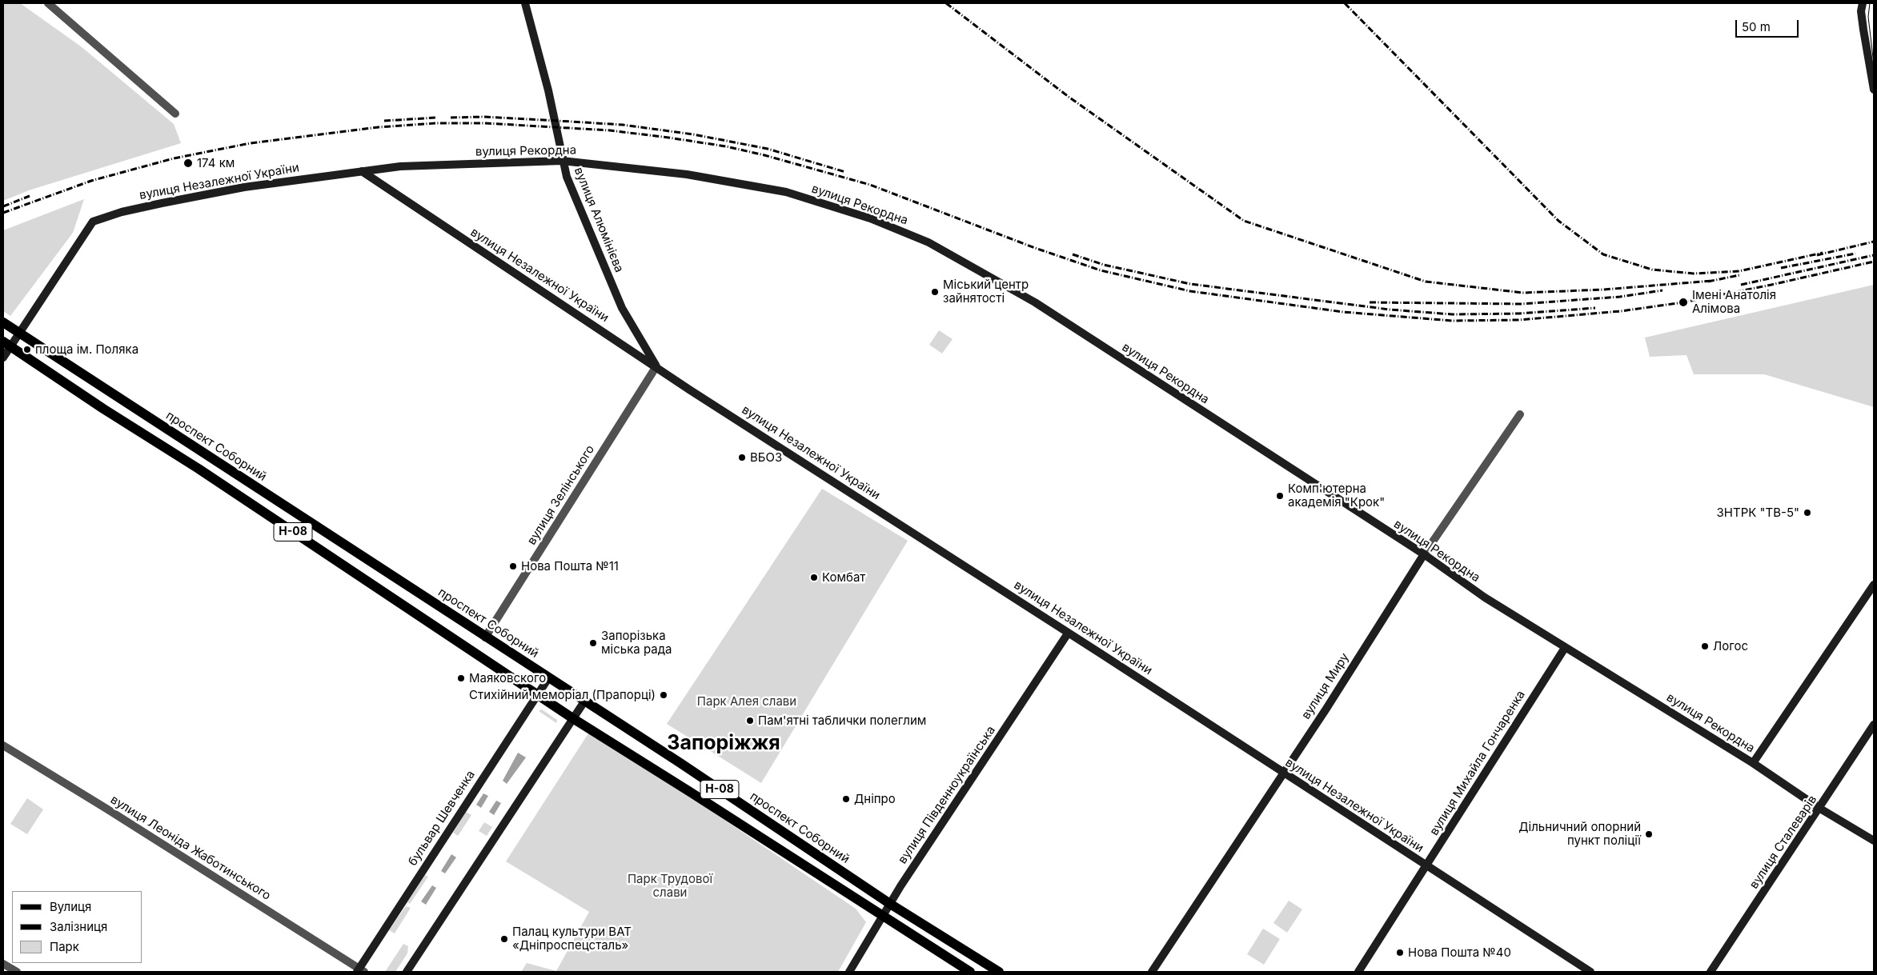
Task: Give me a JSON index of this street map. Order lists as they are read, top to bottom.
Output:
{
  "streets": {
    "main road": ["проспект Соборний", "Н-08"],
    "street": [
      "вулиця Рекордна",
      "вулиця Незалежної України",
      "вулиця Алюмінієва",
      "вулиця Зелінського",
      "вулиця Миру",
      "вулиця Михайла Гончаренка",
      "вулиця Південноукраїнська",
      "бульвар Шевченка",
      "вулиця Сталеварів",
      "вулиця Леоніда Жаботинського"
    ]
  },
  "crossings": [
    ["вулиця Рекордна", "вулиця Незалежної України"],
    ["вулиця Рекордна", "вулиця Алюмінієва"],
    ["вулиця Рекордна", "вулиця Миру"],
    ["вулиця Рекордна", "вулиця Михайла Гончаренка"],
    ["вулиця Рекордна", "вулиця Сталеварів"],
    ["вулиця Незалежної України", "вулиця Алюмінієва"],
    ["вулиця Незалежної України", "проспект Соборний"],
    ["вулиця Незалежної України", "вулиця Зелінського"],
    ["вулиця Незалежної України", "Н-08"],
    ["вулиця Незалежної України", "вулиця Миру"],
    ["вулиця Незалежної України", "вулиця Михайла Гончаренка"],
    ["вулиця Незалежної України", "вулиця Південноукраїнська"],
    ["вулиця Алюмінієва", "вулиця Зелінського"],
    ["проспект Соборний", "вулиця Зелінського"],
    ["проспект Соборний", "вулиця Південноукраїнська"],
    ["проспект Соборний", "бульвар Шевченка"],
    ["Н-08", "вулиця Південноукраїнська"],
    ["Н-08", "бульвар Шевченка"],
    ["бульвар Шевченка", "вулиця Леоніда Жаботинського"]
  ],
  "districts": ["Запоріжжя"],
  "parks": ["Парк Алея слави", "Парк Трудової слави"],
  "places": [
    "174 км",
    "Міський центр зайнятості",
    "Імені Анатолія Алімова",
    "площа ім. Поляка",
    "ВБОЗ",
    "Комп'ютерна академія \"Крок\"",
    "ЗНТРК \"ТВ-5\"",
    "Нова Пошта №11",
    "Комбат",
    "Запорізька міська рада",
    "Логос",
    "Маяковского",
    "Стихійний меморіал (Прапорці)",
    "Пам'ятні таблички полеглим",
    "Дніпро",
    "Дільничний опорний пункт поліції",
    "Палац культури ВАТ «Дніпроспецсталь»",
    "Нова Пошта №40"
  ],
  "legend": ["Вулиця", "Залізниця", "Парк"],
  "scale_bar": "50 m"
}
